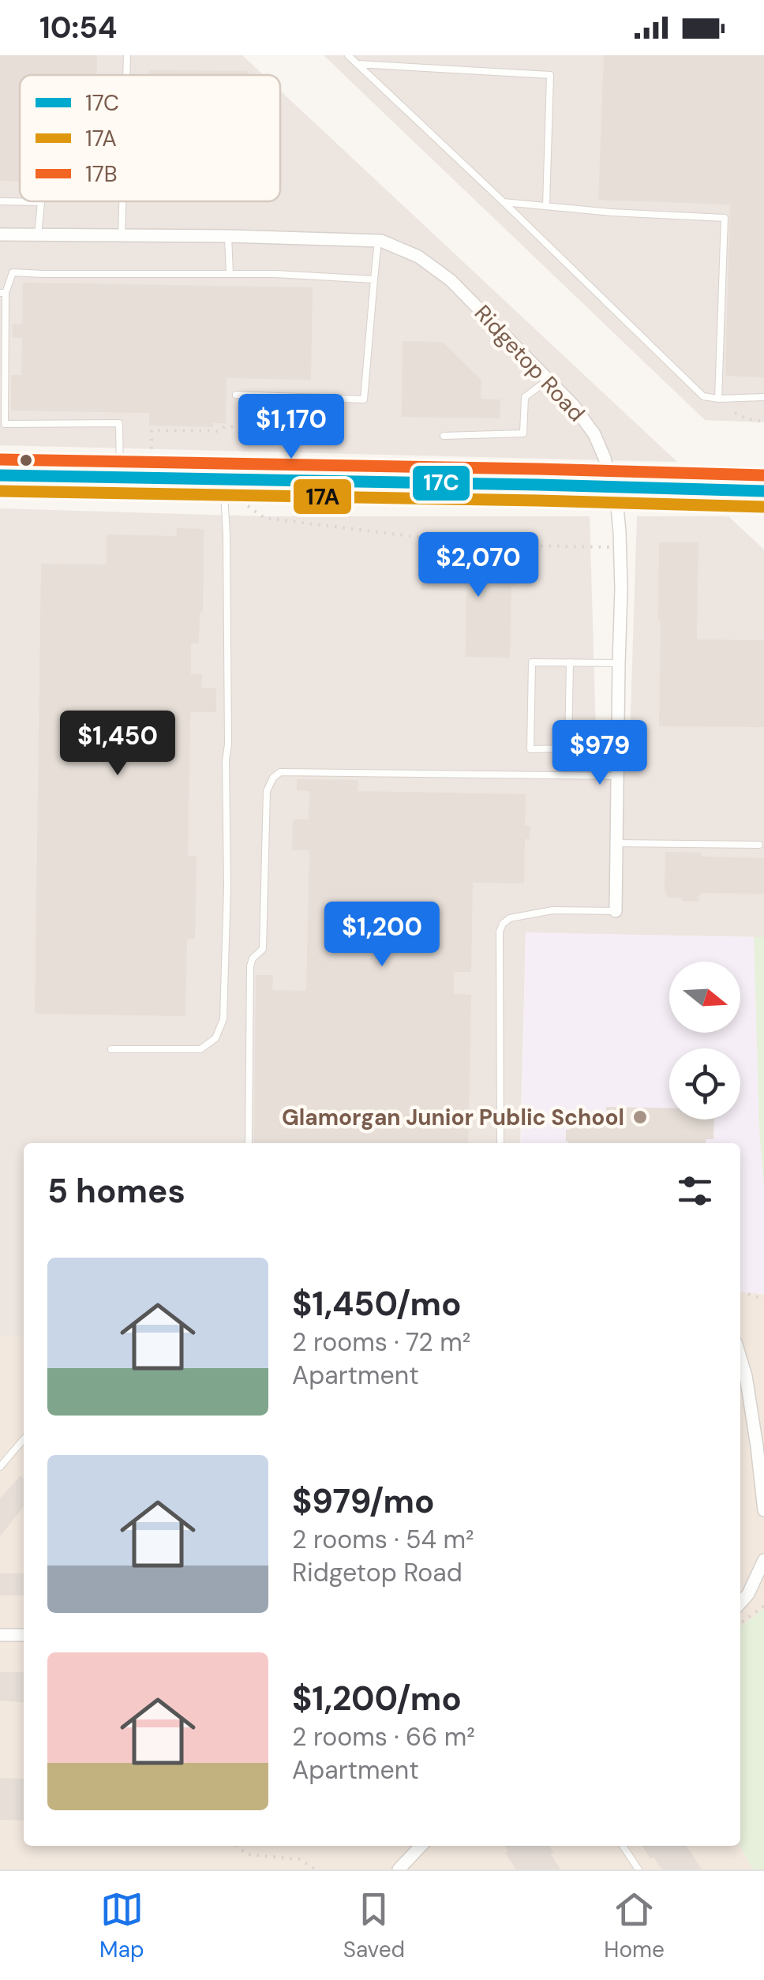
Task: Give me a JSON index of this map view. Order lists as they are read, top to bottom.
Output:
{
  "streets": {
    "street": ["Ridgetop Road"]
  },
  "places": ["Glamorgan Junior Public School"],
  "lines": ["transit line 17B", "transit line 17C", "transit line 17A"],
  "legend": ["17C", "17A", "17B"],
  "north": "right",
  "page": {
    "status": "10:54",
    "price": [
      "$1,170",
      "$2,070",
      "$1,450",
      "$979",
      "$1,200"
    ],
    "heading": "5 homes",
    "list": [
      {
        "name": "$1,450/mo",
        "note": "2 rooms · 72 m² · Apartment"
      },
      {
        "name": "$979/mo",
        "note": "2 rooms · 54 m² · Ridgetop Road"
      },
      {
        "name": "$1,200/mo",
        "note": "2 rooms · 66 m² · Apartment"
      }
    ],
    "tabs": ["Map", "Saved", "Home"]
  }
}
